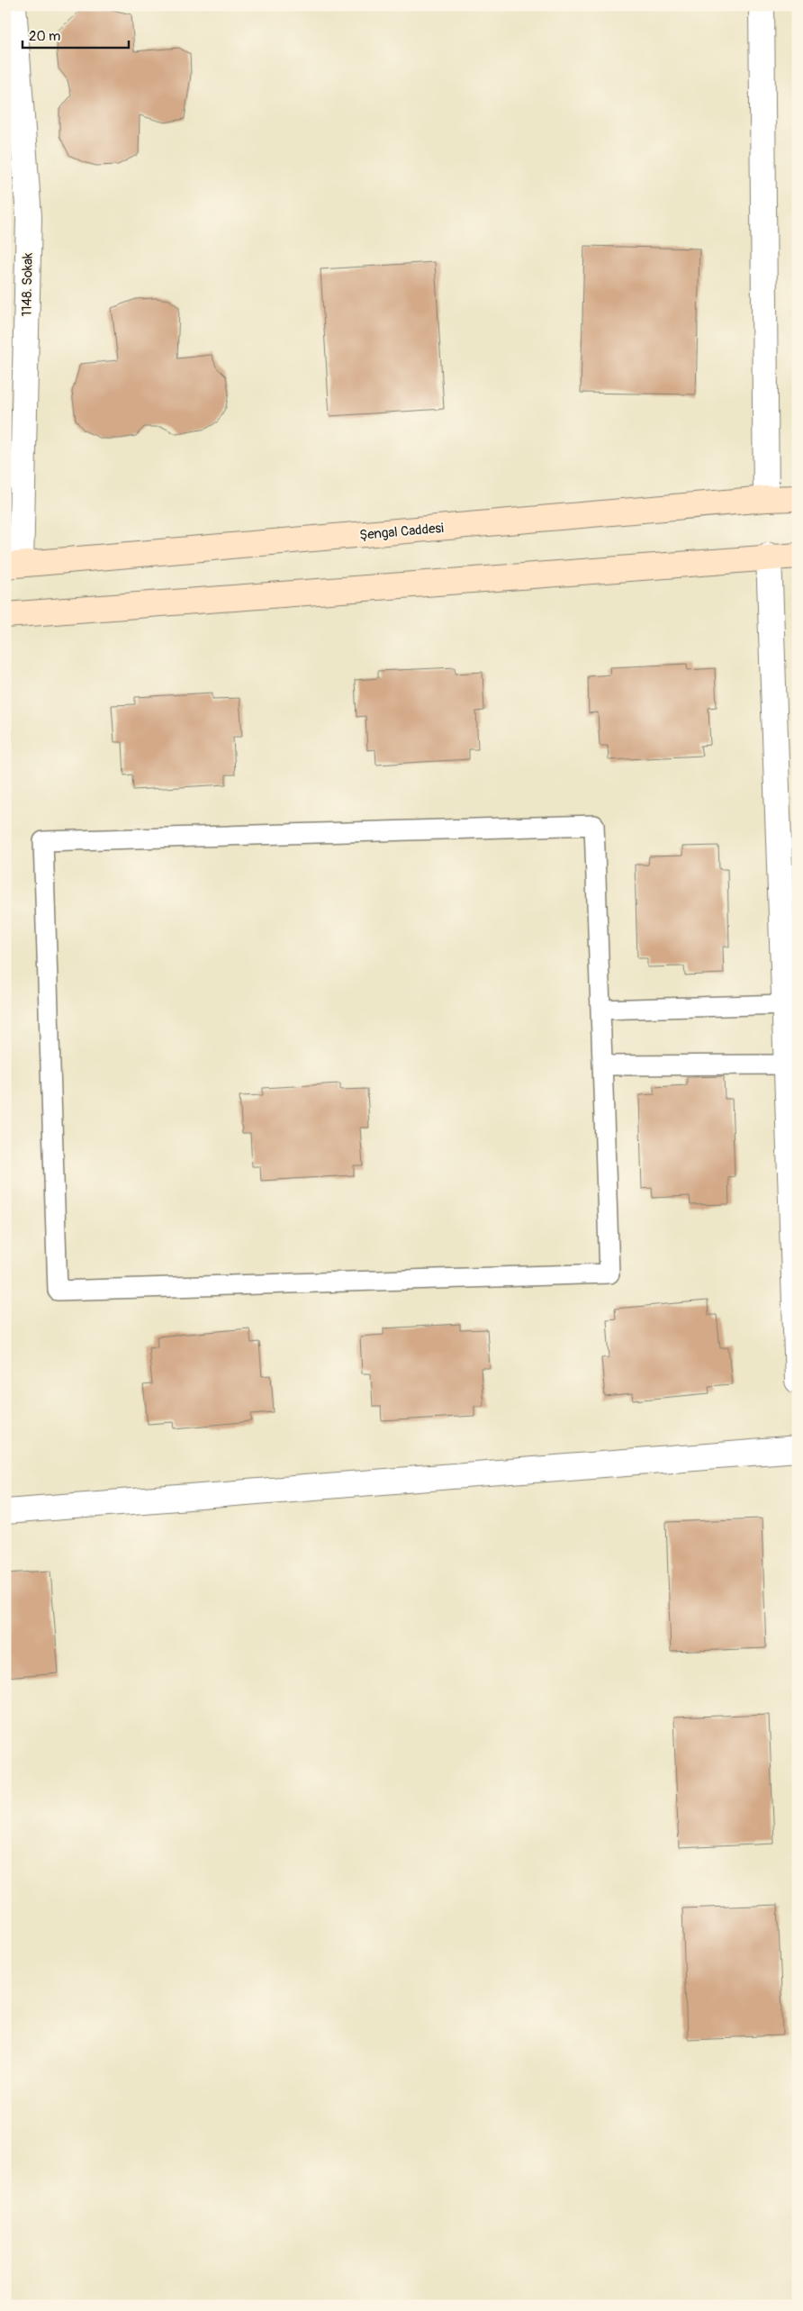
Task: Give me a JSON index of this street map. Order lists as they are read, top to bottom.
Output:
{
  "streets": {
    "main road": ["Şengal Caddesi"],
    "street": ["1148. Sokak"]
  },
  "crossings": [
    ["1148. Sokak", "Şengal Caddesi"]
  ],
  "scale_bar": "20 m"
}
